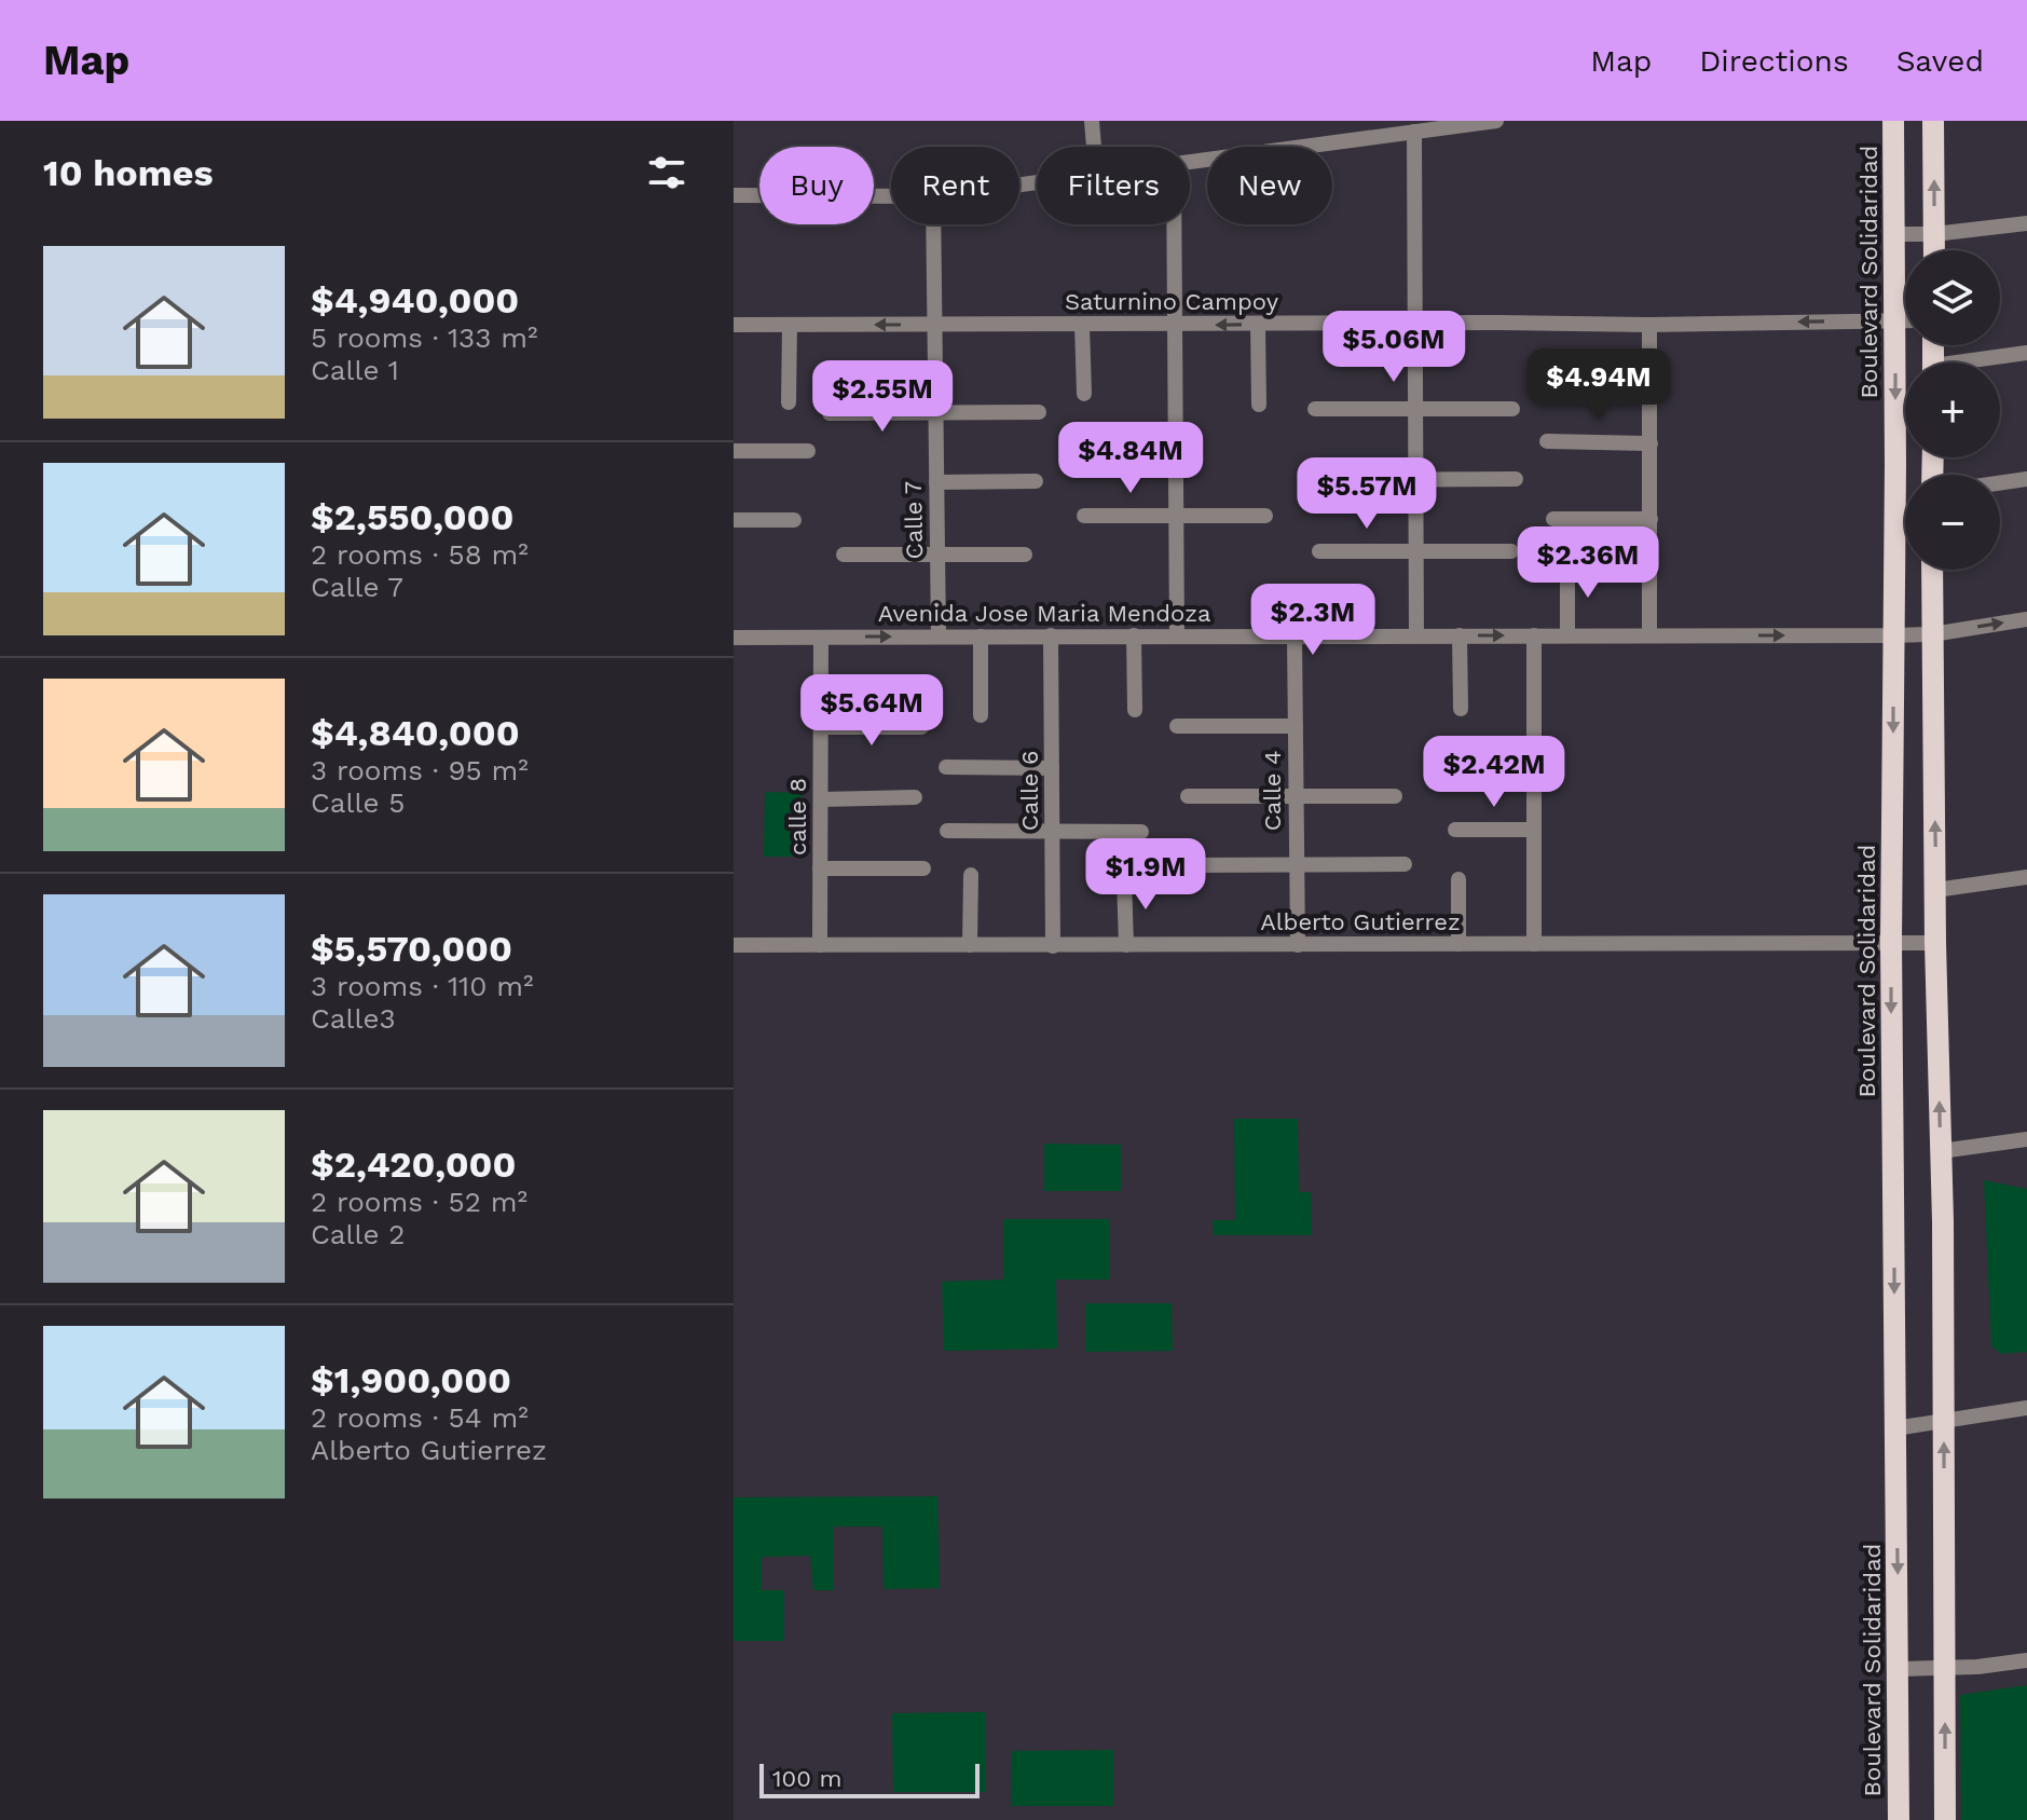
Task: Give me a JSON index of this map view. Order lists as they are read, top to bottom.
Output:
{
  "streets": {
    "main road": ["Boulevard Solidaridad"],
    "street": [
      "Saturnino Campoy",
      "Calle 7",
      "Avenida Jose Maria Mendoza",
      "Calle 6",
      "Calle 4",
      "calle 8",
      "Alberto Gutierrez"
    ]
  },
  "crossings": [
    ["Boulevard Solidaridad", "Saturnino Campoy"],
    ["Boulevard Solidaridad", "Avenida Jose Maria Mendoza"],
    ["Boulevard Solidaridad", "Alberto Gutierrez"],
    ["Saturnino Campoy", "Calle 7"],
    ["Calle 7", "Avenida Jose Maria Mendoza"],
    ["Avenida Jose Maria Mendoza", "Calle 6"],
    ["Avenida Jose Maria Mendoza", "Calle 4"],
    ["Avenida Jose Maria Mendoza", "calle 8"],
    ["Calle 6", "Alberto Gutierrez"],
    ["Calle 4", "Alberto Gutierrez"],
    ["calle 8", "Alberto Gutierrez"]
  ],
  "scale_bar": "100 m",
  "page": {
    "header": "Map",
    "nav": ["Map", "Directions", "Saved"],
    "heading": "10 homes",
    "chip": [
      "Buy",
      "Rent",
      "Filters",
      "New"
    ],
    "list": [
      {
        "name": "$4,940,000",
        "note": "5 rooms · 133 m² · Calle 1"
      },
      {
        "name": "$2,550,000",
        "note": "2 rooms · 58 m² · Calle 7"
      },
      {
        "name": "$4,840,000",
        "note": "3 rooms · 95 m² · Calle 5"
      },
      {
        "name": "$5,570,000",
        "note": "3 rooms · 110 m² · Calle3"
      },
      {
        "name": "$2,420,000",
        "note": "2 rooms · 52 m² · Calle 2"
      },
      {
        "name": "$1,900,000",
        "note": "2 rooms · 54 m² · Alberto Gutierrez"
      }
    ],
    "map_buttons": ["+", "−"],
    "price": [
      "$5.06M",
      "$4.94M",
      "$2.55M",
      "$4.84M",
      "$5.57M",
      "$2.36M",
      "$2.3M",
      "$5.64M",
      "$2.42M",
      "$1.9M"
    ],
    "scale": "100 m"
  }
}
